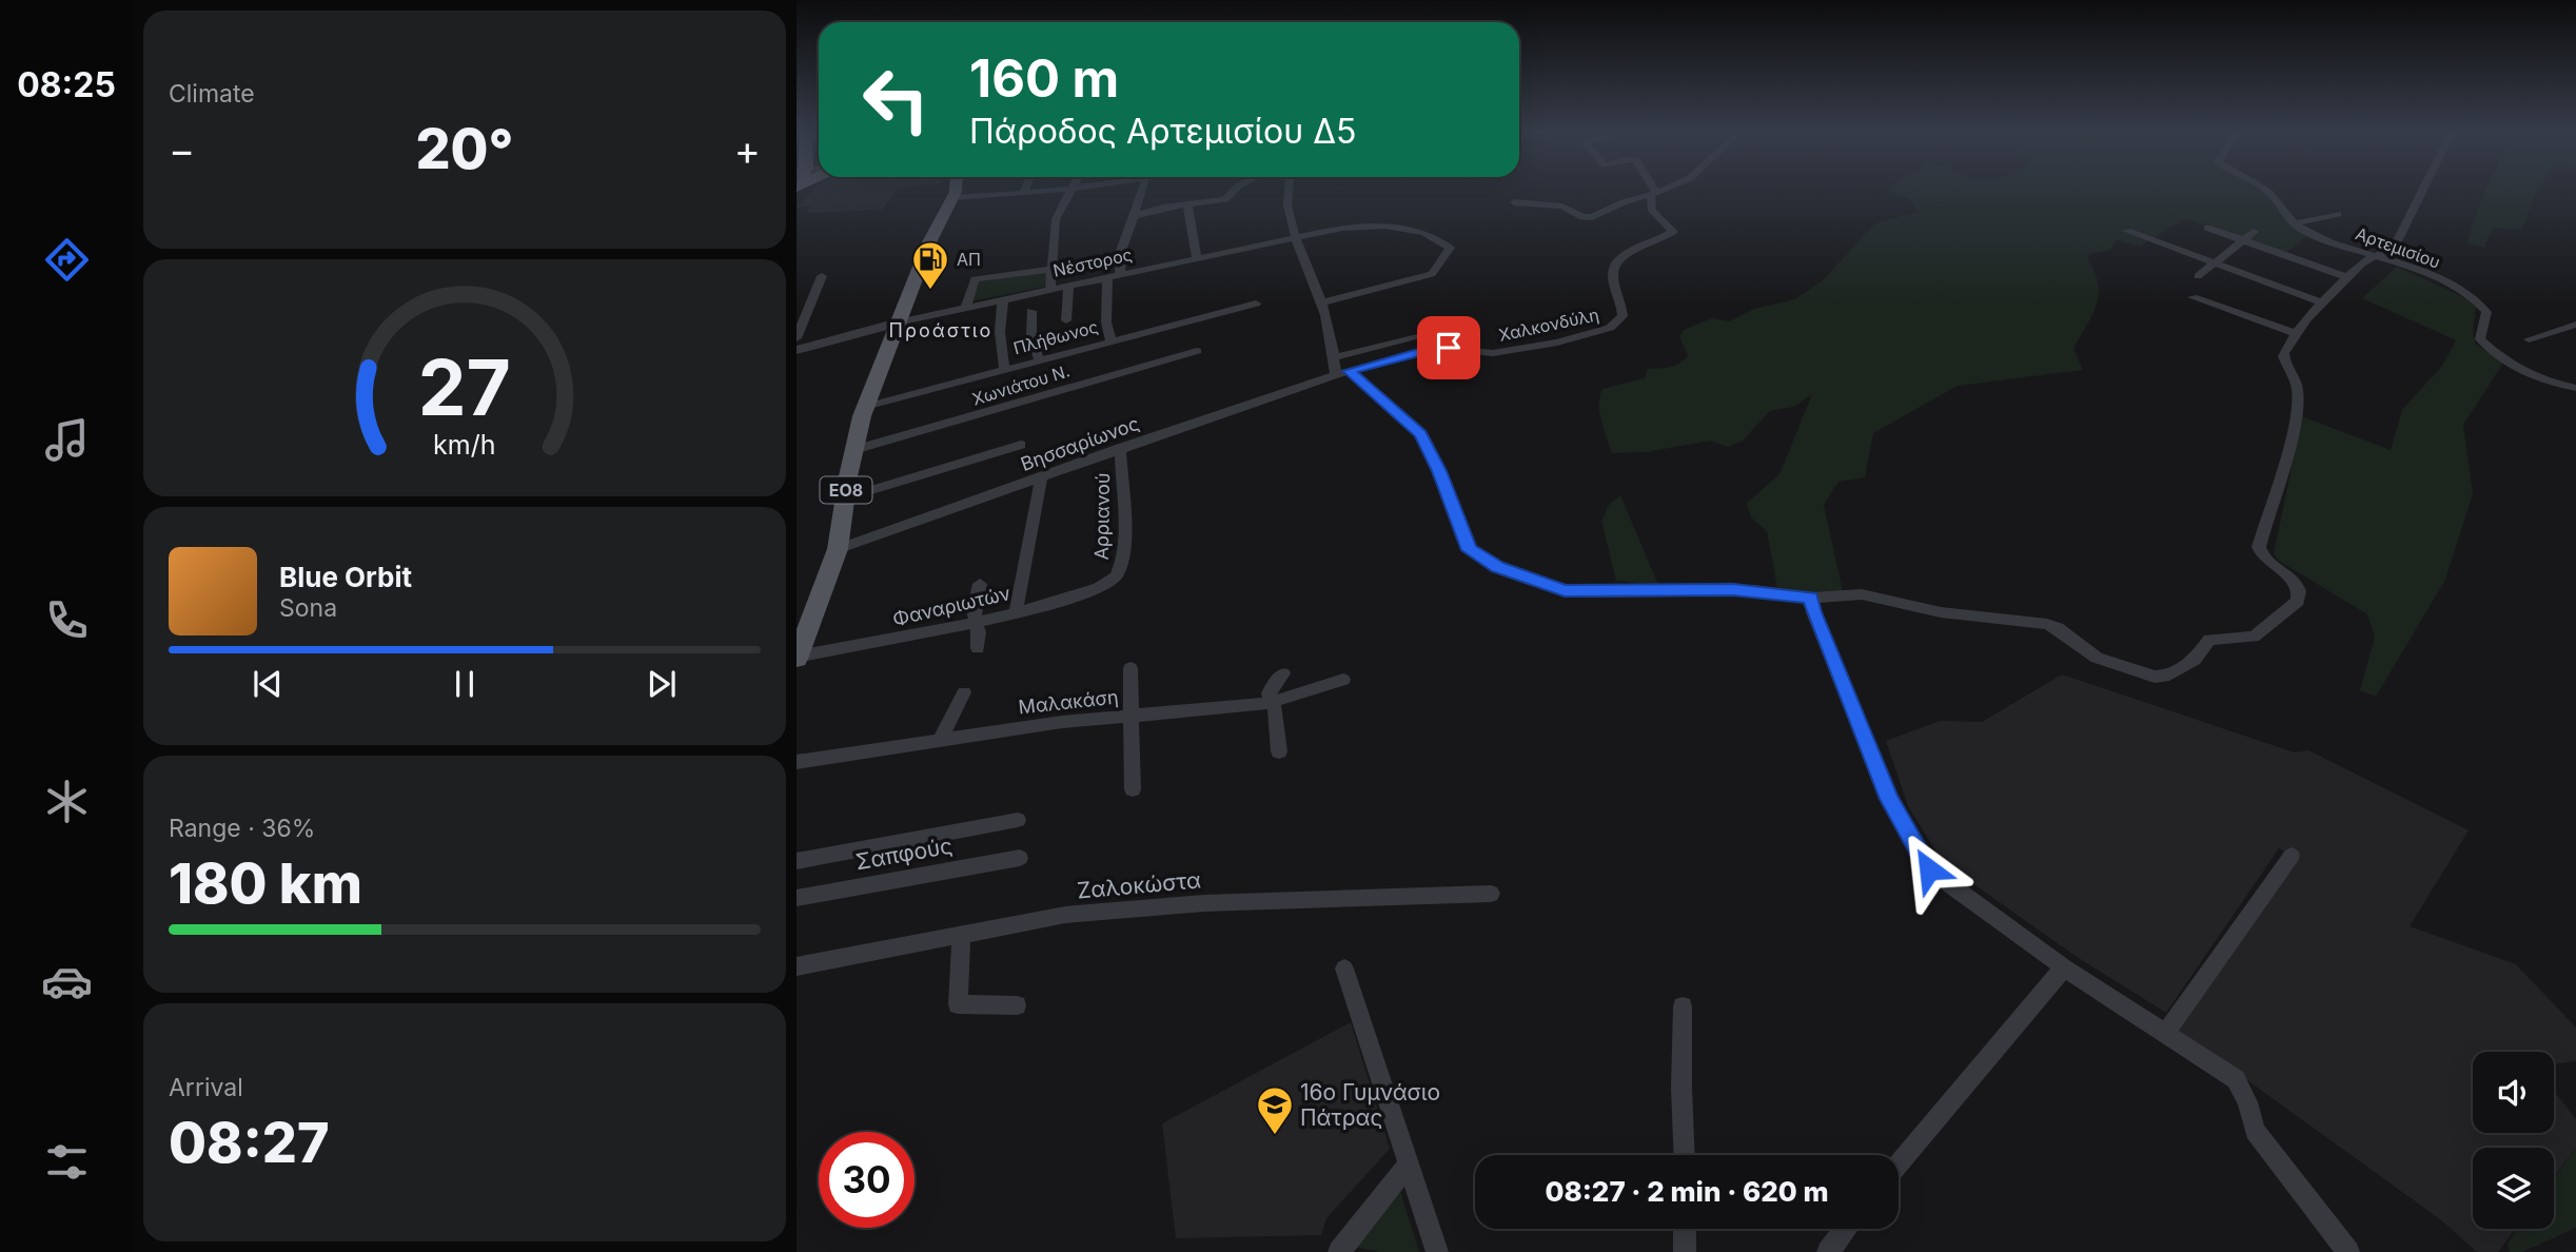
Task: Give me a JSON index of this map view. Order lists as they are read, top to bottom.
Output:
{
  "streets": {
    "main road": ["ΕΟ8"],
    "street": [
      "Αρτεμισίου",
      "Νέστορος",
      "Χαλκονδύλη",
      "Πλήθωνος",
      "Χωνιάτου Ν.",
      "Βησσαρίωνος",
      "Αρριανού",
      "Φαναριωτών",
      "Μαλακάση",
      "Σαπφούς",
      "Ζαλοκώστα"
    ]
  },
  "crossings": [
    ["Νέστορος", "ΕΟ8"],
    ["Χαλκονδύλη", "Βησσαρίωνος"],
    ["Πλήθωνος", "ΕΟ8"],
    ["Χωνιάτου Ν.", "ΕΟ8"],
    ["Βησσαρίωνος", "ΕΟ8"],
    ["Βησσαρίωνος", "Αρριανού"],
    ["ΕΟ8", "Φαναριωτών"],
    ["Αρριανού", "Φαναριωτών"]
  ],
  "districts": ["Προάστιο"],
  "places": {
    "fuel station": ["ΑΠ"],
    "school or university": ["16ο Γυμνάσιο Πάτρας"]
  },
  "page": {
    "tabs": "08:25",
    "tile": [
      "Climate",
      ["Range · 36%", "180 km"],
      ["Arrival", "08:27"]
    ],
    "turn": ["160 m", "Πάροδος Αρτεμισίου Δ5"],
    "heat": ["−", "20°", "+"],
    "song": ["Blue Orbit", "Sona"],
    "limit": "30",
    "trip": "08:27 · 2 min · 620 m",
    "gauge": ["27", "km/h"]
  }
}
